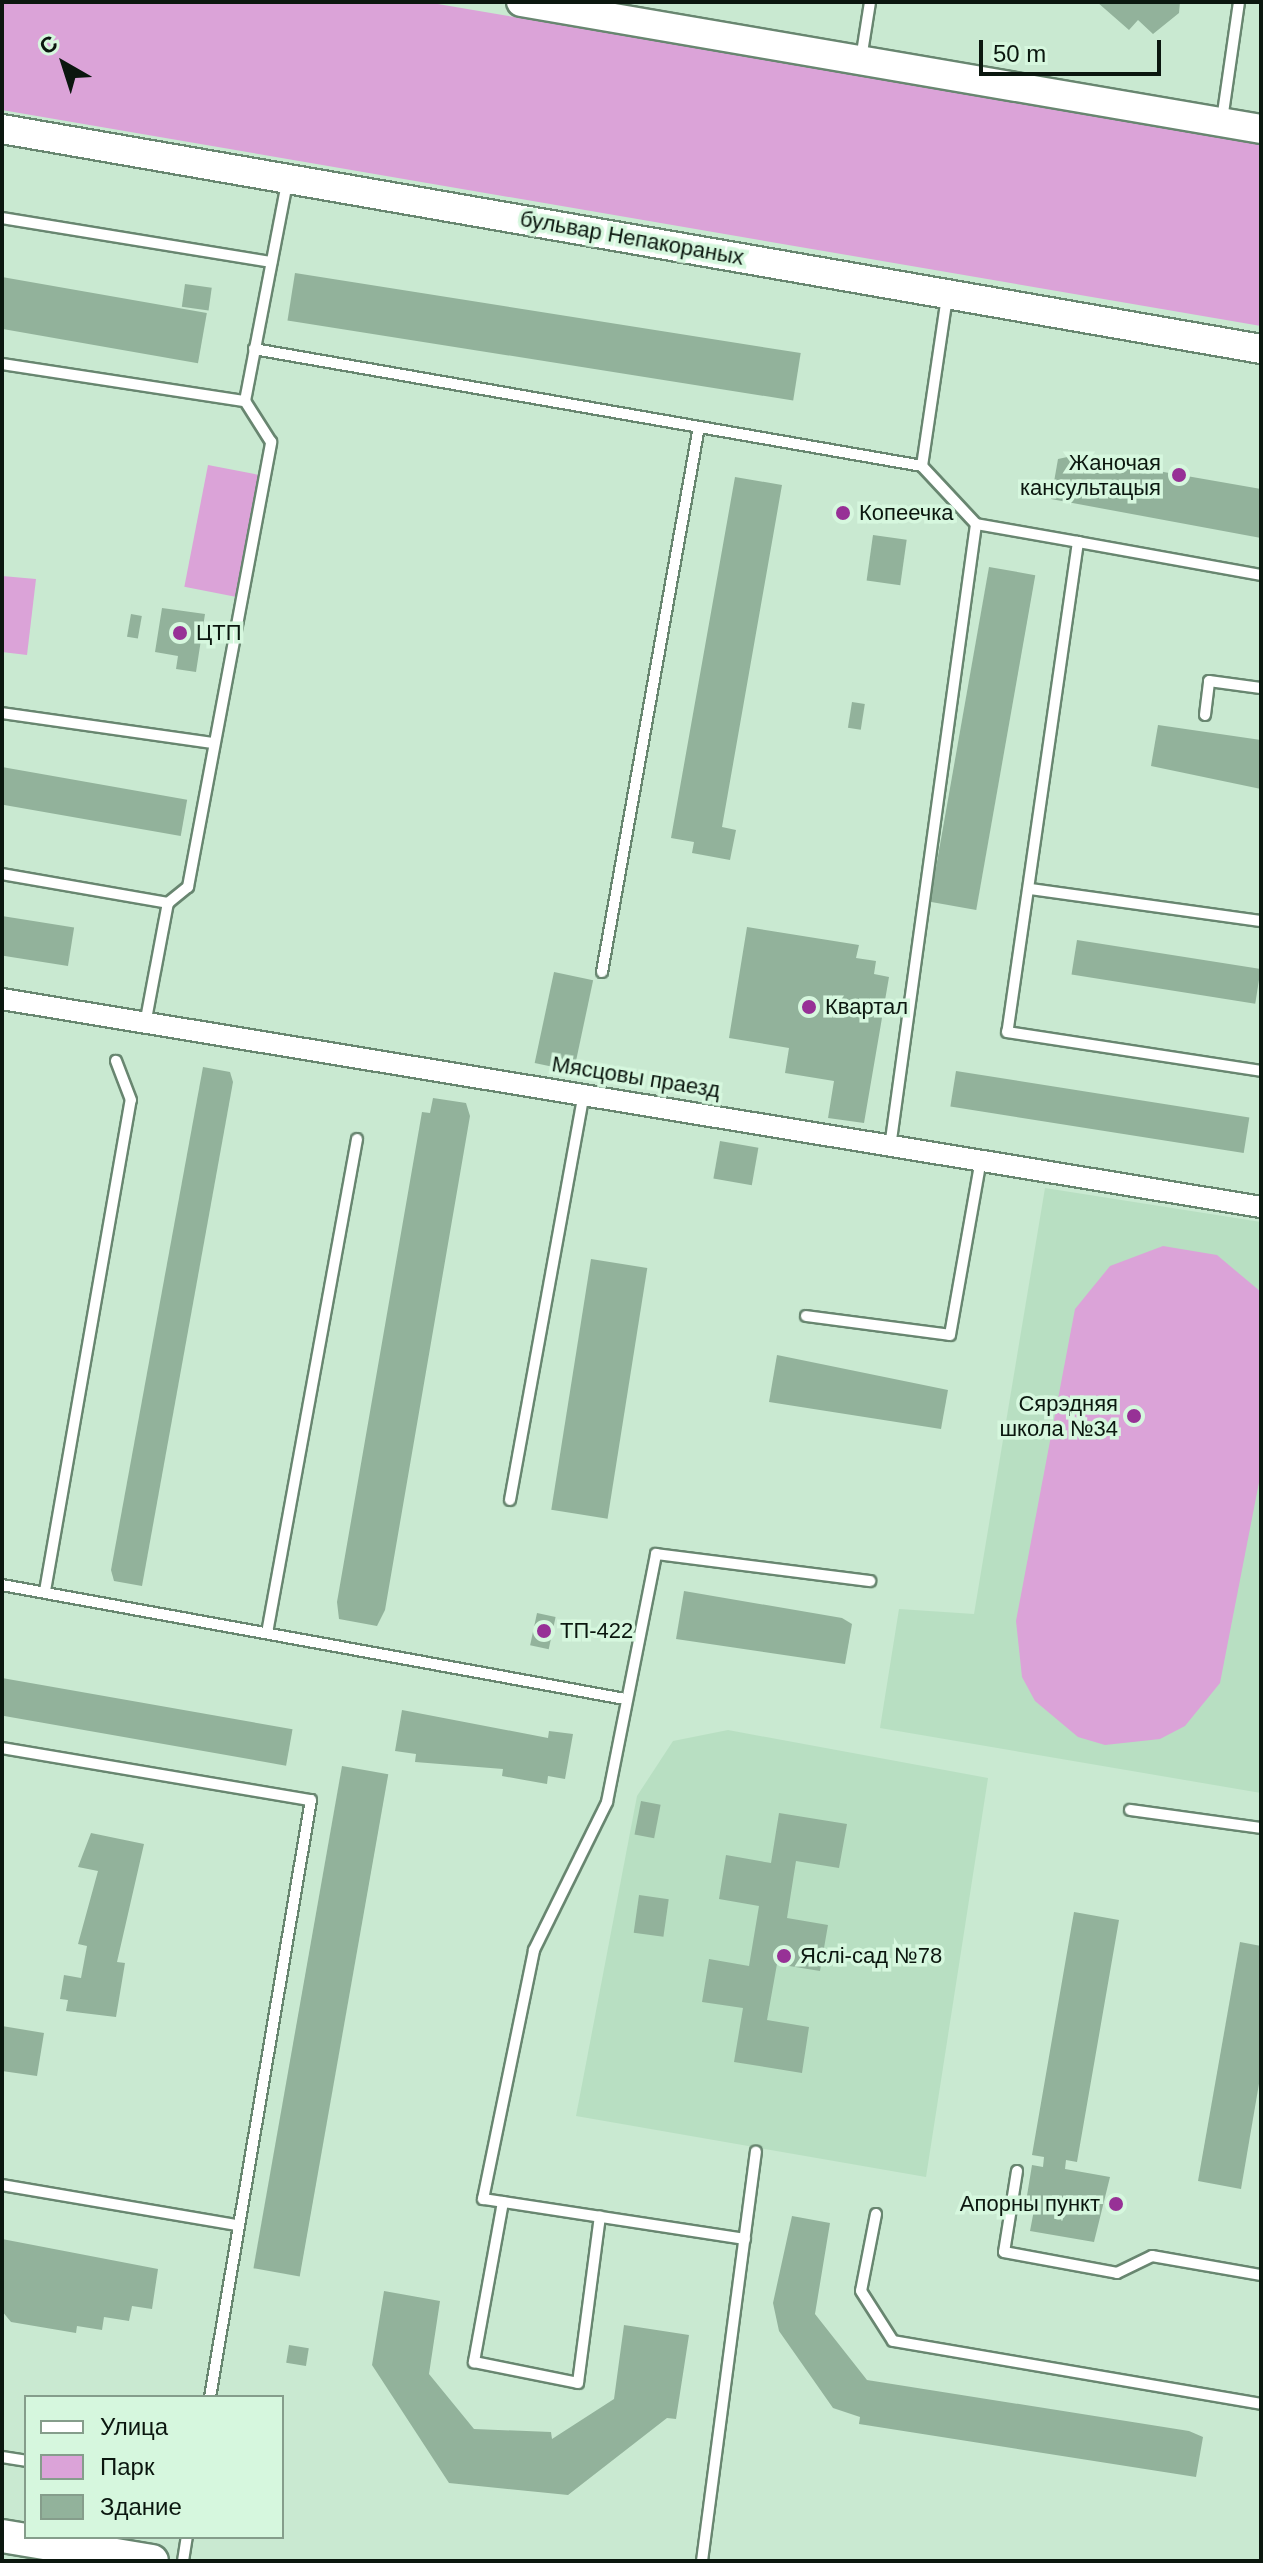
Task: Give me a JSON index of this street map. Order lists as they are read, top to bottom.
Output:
{
  "streets": {
    "main road": ["бульвар Непакораных"],
    "street": ["Мясцовы праезд"]
  },
  "places": [
    "Жаночая кансультацыя",
    "Копеечка",
    "ЦТП",
    "Квартал",
    "Сярэдняя школа №34",
    "ТП-422",
    "Яслі-сад №78",
    "Апорны пункт"
  ],
  "legend": ["Улица", "Парк", "Здание"],
  "scale_bar": "50 m",
  "north": "top left"
}
